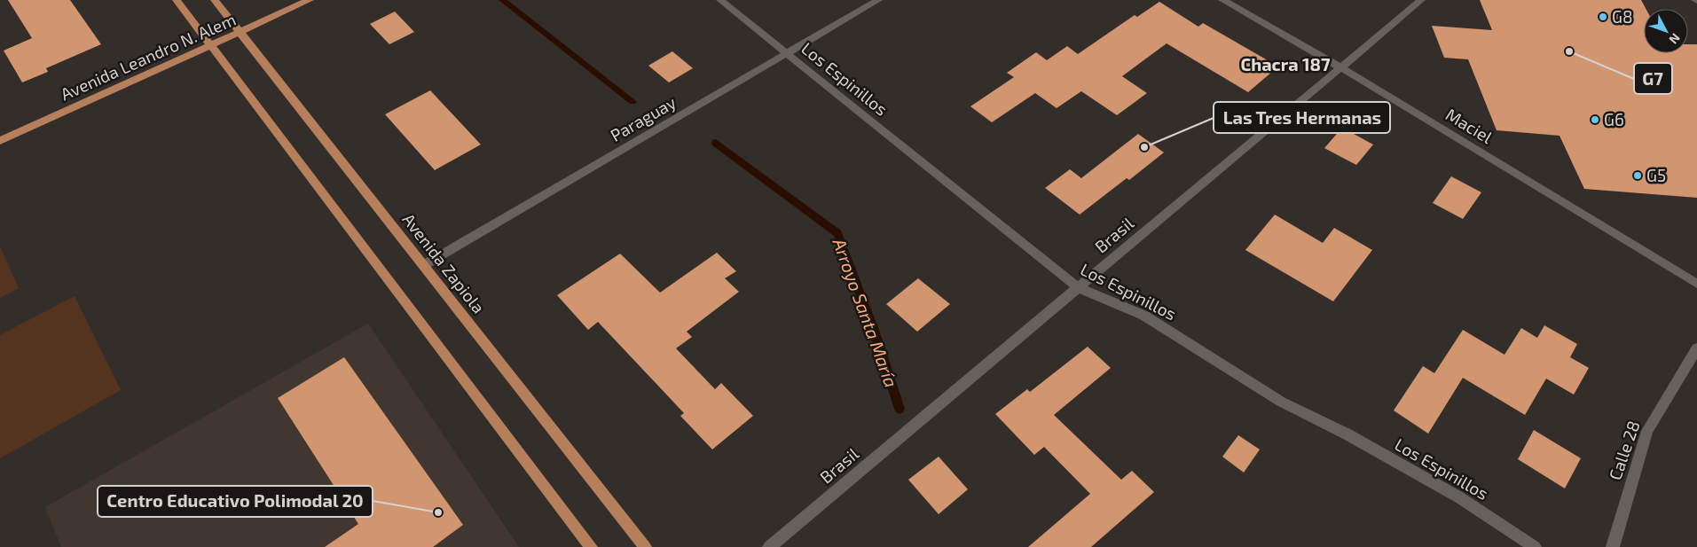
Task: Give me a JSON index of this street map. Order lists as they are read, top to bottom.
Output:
{
  "streets": {
    "main road": ["Avenida Leandro N. Alem", "Avenida Zapiola"],
    "street": [
      "Los Espinillos",
      "Paraguay",
      "Maciel",
      "Brasil",
      "Calle 28"
    ]
  },
  "crossings": [
    ["Avenida Leandro N. Alem", "Avenida Zapiola"],
    ["Los Espinillos", "Paraguay"],
    ["Los Espinillos", "Brasil"],
    ["Paraguay", "Avenida Zapiola"],
    ["Maciel", "Brasil"]
  ],
  "districts": ["Chacra 187"],
  "water": ["Arroyo Santa María"],
  "places": [
    "G8",
    "G7",
    "G6",
    "Las Tres Hermanas",
    "G5",
    "Centro Educativo Polimodal 20"
  ],
  "north": "bottom right"
}
